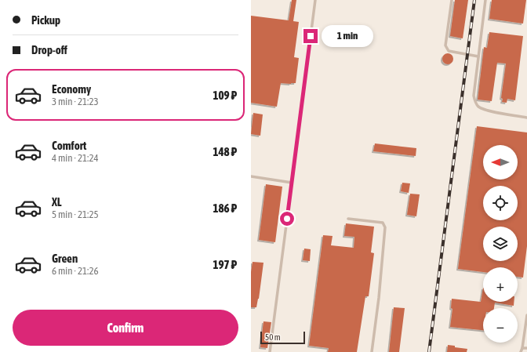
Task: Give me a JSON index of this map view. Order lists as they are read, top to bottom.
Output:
{
  "scale_bar": "50 m",
  "north": "left",
  "page": {
    "banner": ["Pickup", "Drop-off"],
    "bubble": "1 min",
    "list": [
      {
        "name": "Economy",
        "note": "3 min · 21:23",
        "value": "109 ₽"
      },
      {
        "name": "Comfort",
        "note": "4 min · 21:24",
        "value": "148 ₽"
      },
      {
        "name": "XL",
        "note": "5 min · 21:25",
        "value": "186 ₽"
      },
      {
        "name": "Green",
        "note": "6 min · 21:26",
        "value": "197 ₽"
      }
    ],
    "map_buttons": ["+", "−"],
    "buttons": "Confirm",
    "scale": "50 m"
  }
}
